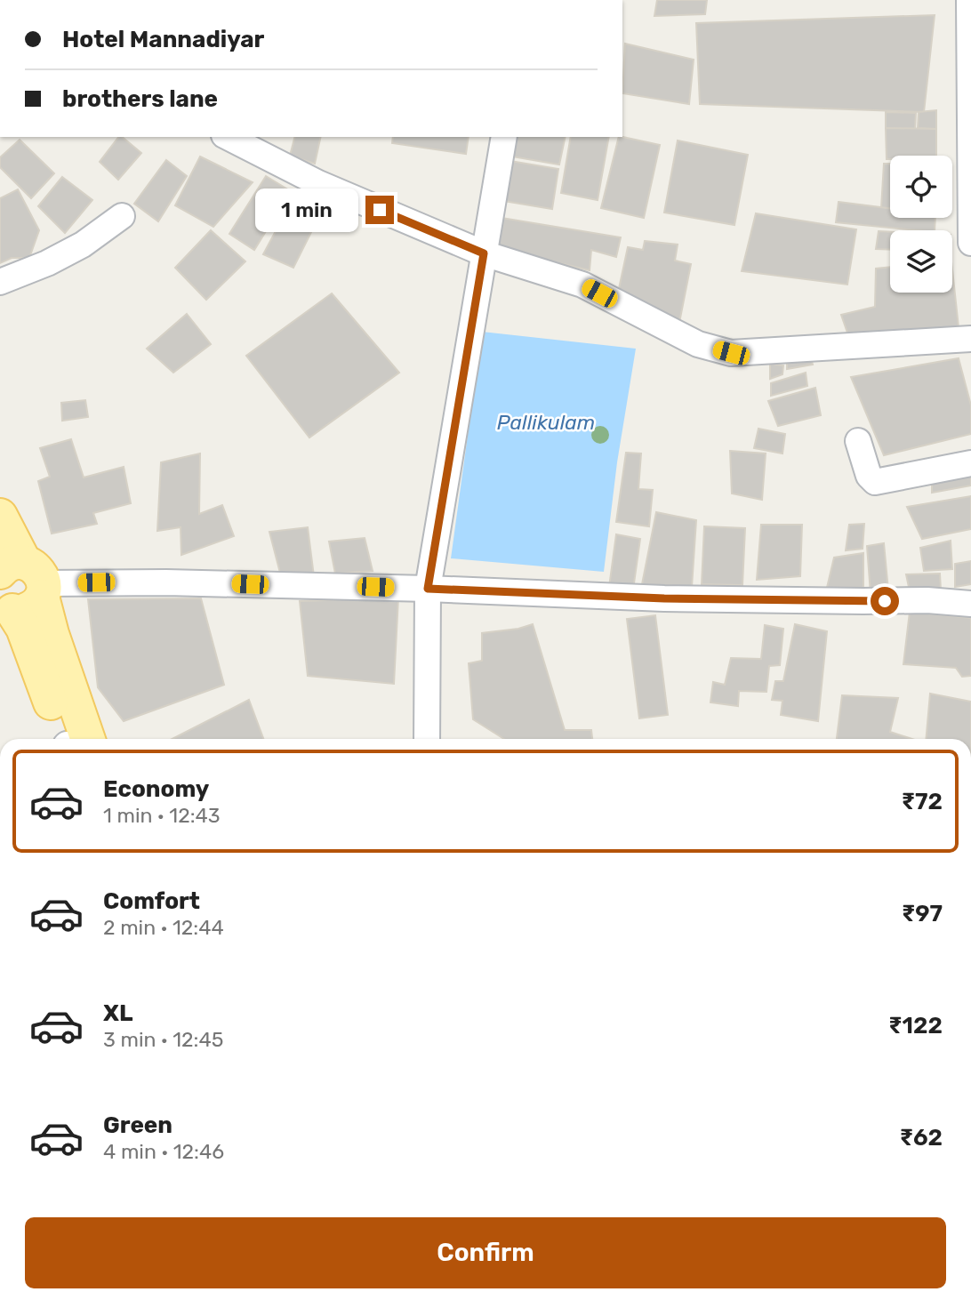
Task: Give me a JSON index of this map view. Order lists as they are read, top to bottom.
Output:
{
  "water": ["Pallikulam"],
  "page": {
    "banner": ["Hotel Mannadiyar", "brothers lane"],
    "bubble": "1 min",
    "list": [
      {
        "name": "Economy",
        "note": "1 min · 12:43",
        "value": "₹72"
      },
      {
        "name": "Comfort",
        "note": "2 min · 12:44",
        "value": "₹97"
      },
      {
        "name": "XL",
        "note": "3 min · 12:45",
        "value": "₹122"
      },
      {
        "name": "Green",
        "note": "4 min · 12:46",
        "value": "₹62"
      }
    ],
    "buttons": "Confirm"
  }
}
